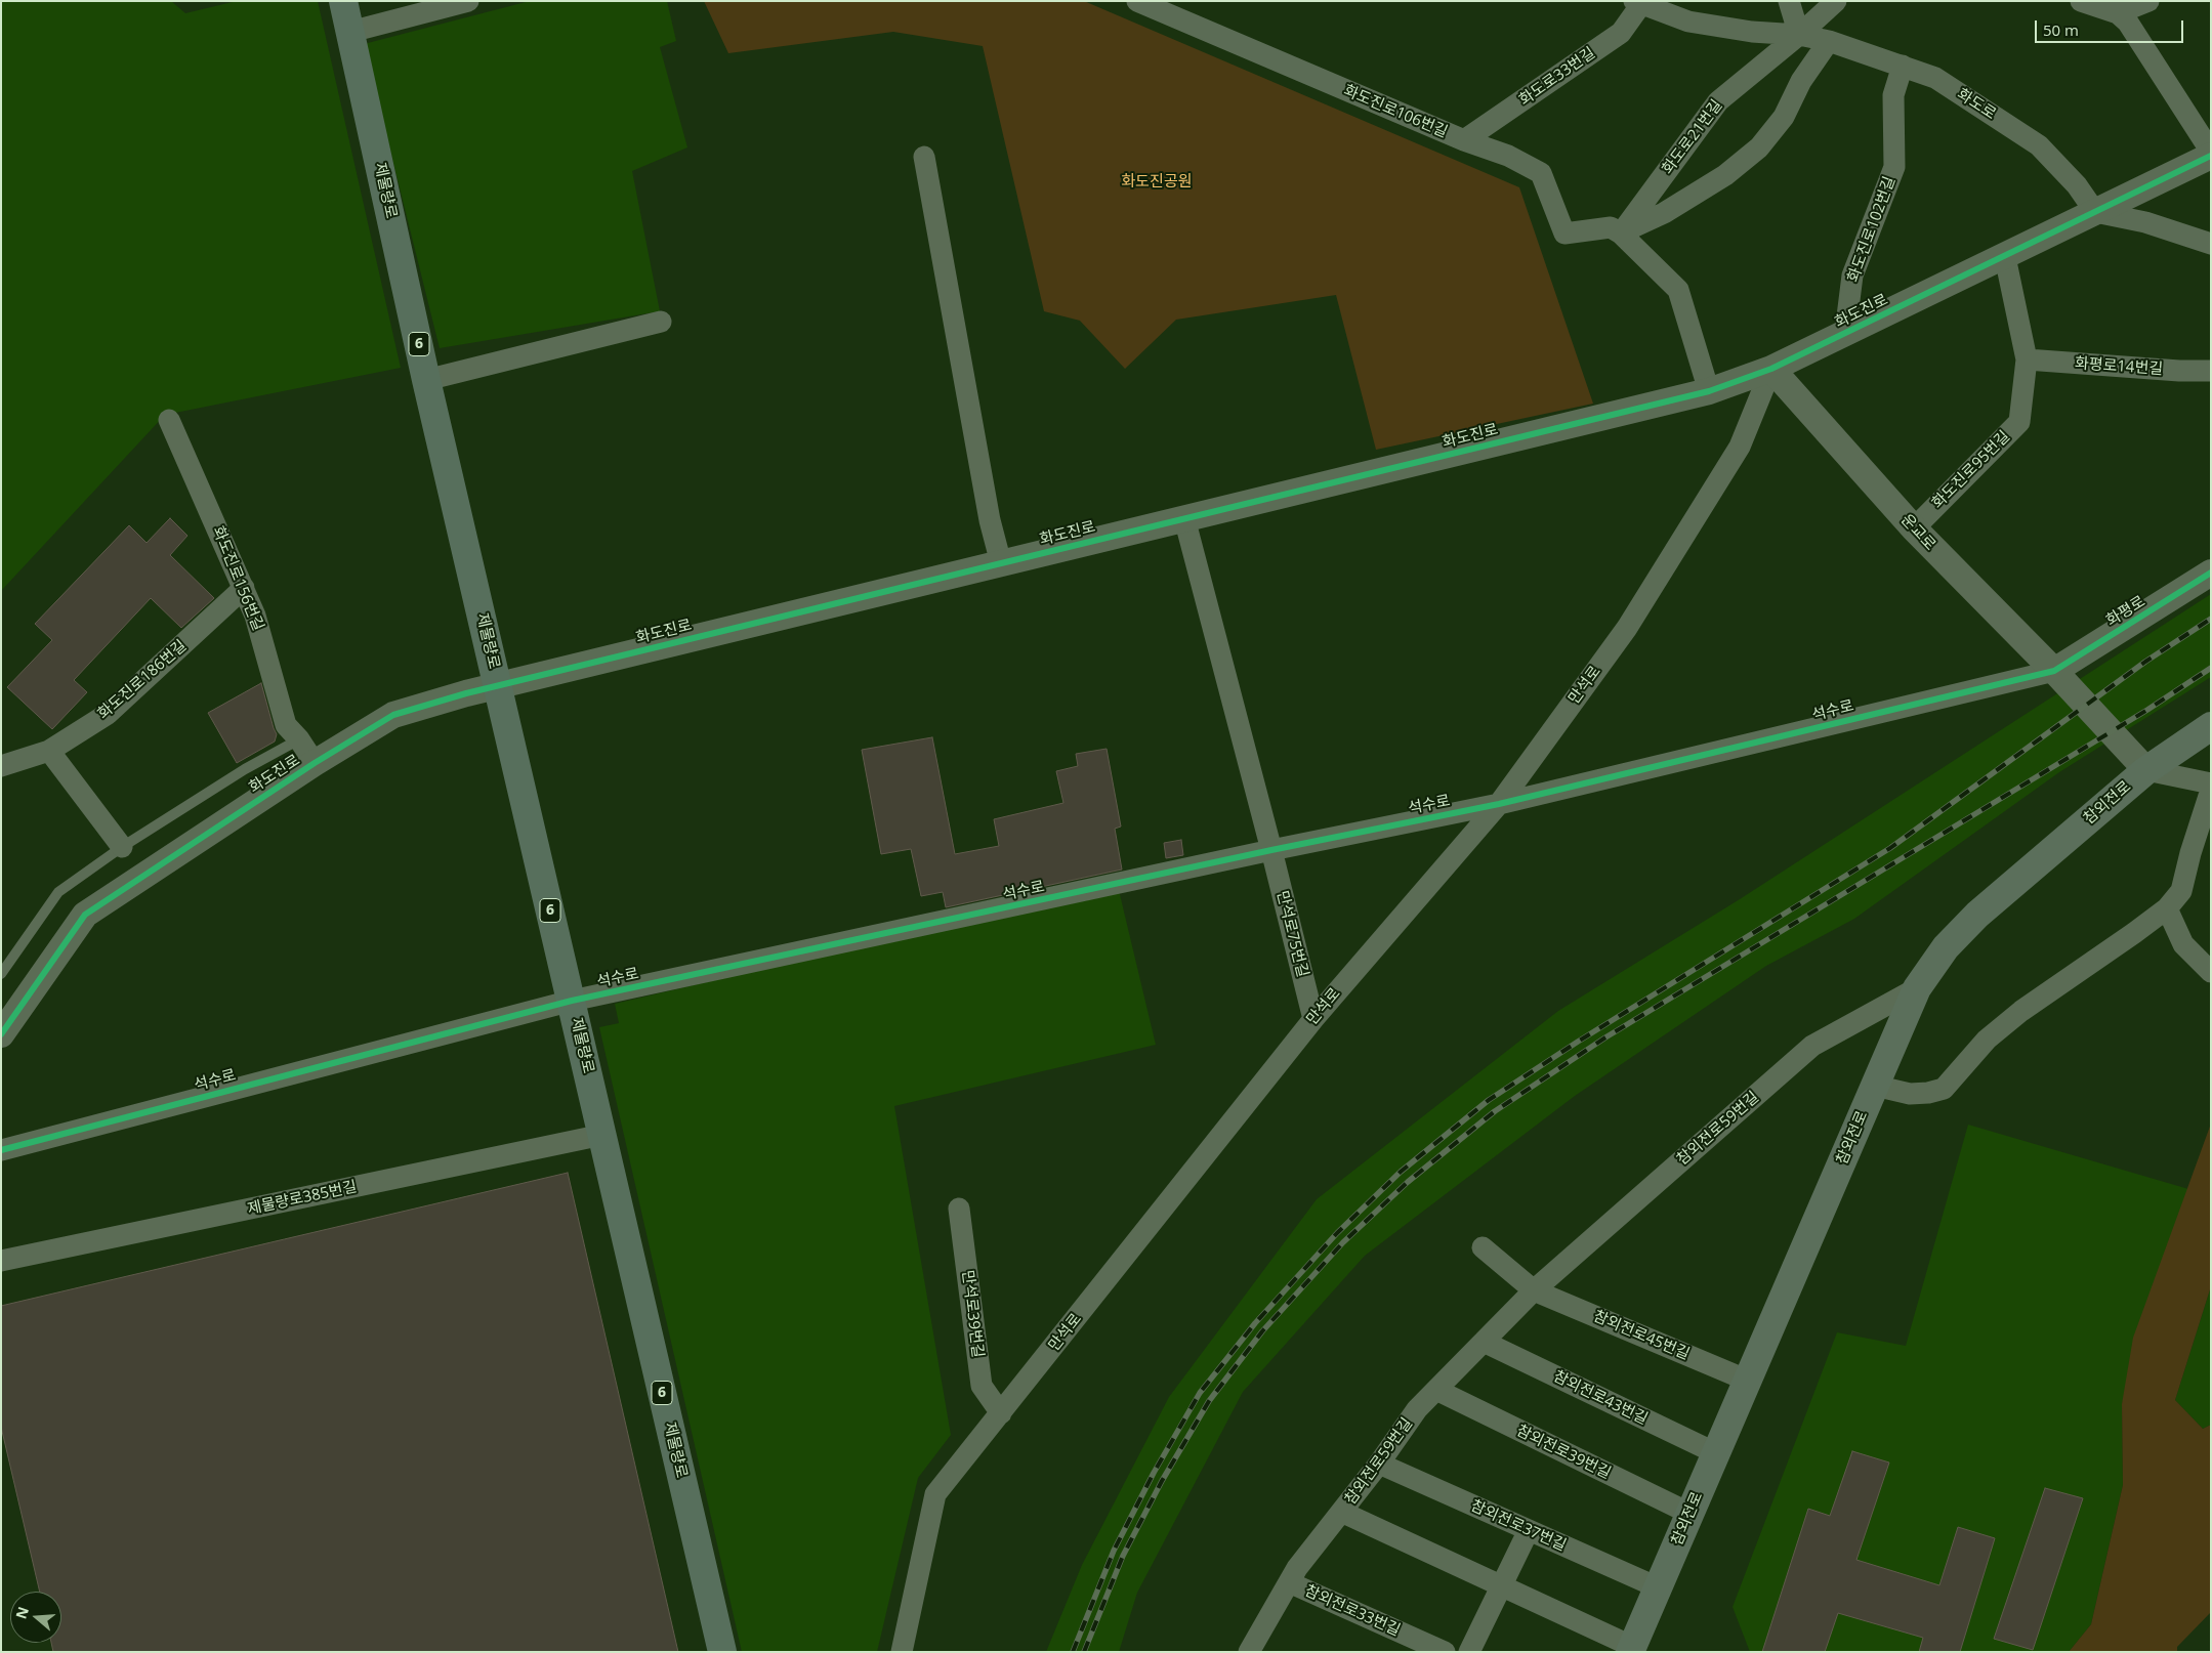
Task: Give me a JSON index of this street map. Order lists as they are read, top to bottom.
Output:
{
  "streets": {
    "main road": ["제물량로", "6", "참외전로"],
    "street": [
      "화도로33번길",
      "화도로",
      "화도진로106번길",
      "화도로21번길",
      "화도진로102번길",
      "화도진로",
      "화평로14번길",
      "화도진로95번길",
      "운교로",
      "화도진로156번길",
      "화평로",
      "화도진로186번길",
      "만석로",
      "석수로",
      "만석로75번길",
      "참외전로59번길",
      "제물량로385번길",
      "만석로39번길",
      "참외전로45번길",
      "참외전로43번길",
      "참외전로39번길",
      "참외전로37번길",
      "참외전로33번길"
    ]
  },
  "crossings": [
    ["화도로33번길", "화도로"],
    ["화도로33번길", "화도진로106번길"],
    ["화도로", "화도로21번길"],
    ["화도로", "화도진로102번길"],
    ["화도로", "화도진로"],
    ["화도진로106번길", "화도로21번길"],
    ["제물량로", "화도진로"],
    ["제물량로", "석수로"],
    ["제물량로", "제물량로385번길"],
    ["화도진로102번길", "화도진로"],
    ["화도진로", "화도진로95번길"],
    ["화도진로", "운교로"],
    ["화도진로", "화도진로156번길"],
    ["화도진로", "만석로"],
    ["화도진로", "만석로75번길"],
    ["화평로14번길", "화도진로95번길"],
    ["화도진로95번길", "운교로"],
    ["운교로", "화평로"],
    ["운교로", "만석로"],
    ["운교로", "석수로"],
    ["운교로", "참외전로"],
    ["화도진로156번길", "화도진로186번길"],
    ["화평로", "석수로"],
    ["만석로", "석수로"],
    ["만석로", "만석로75번길"],
    ["만석로", "만석로39번길"],
    ["석수로", "만석로75번길"],
    ["참외전로", "참외전로59번길"],
    ["참외전로", "참외전로45번길"],
    ["참외전로", "참외전로43번길"],
    ["참외전로", "참외전로39번길"],
    ["참외전로", "참외전로37번길"],
    ["참외전로59번길", "참외전로45번길"],
    ["참외전로59번길", "참외전로43번길"],
    ["참외전로59번길", "참외전로39번길"],
    ["참외전로59번길", "참외전로37번길"],
    ["참외전로59번길", "참외전로33번길"]
  ],
  "parks": ["화도진공원"],
  "scale_bar": "50 m",
  "north": "left"
}
